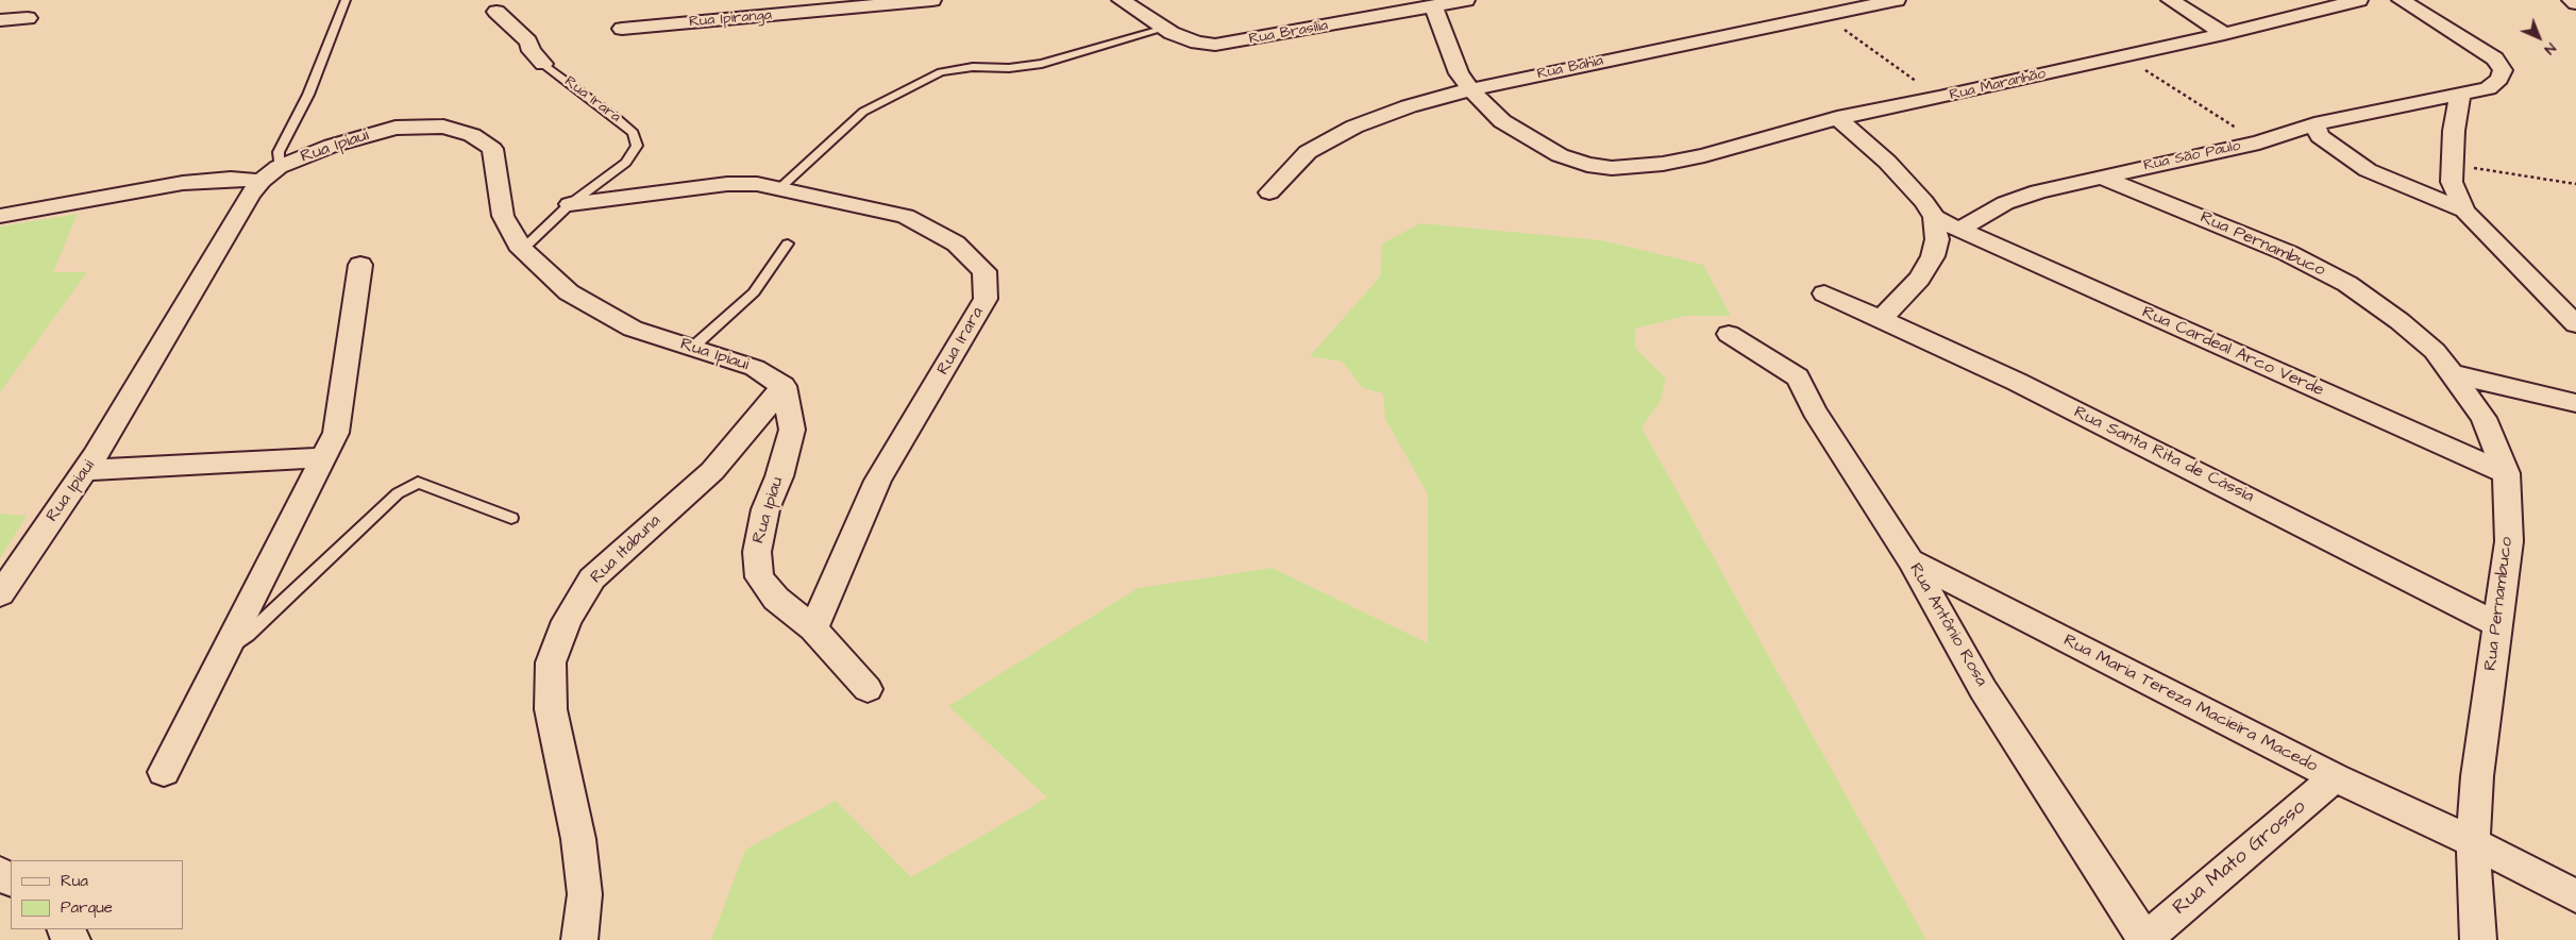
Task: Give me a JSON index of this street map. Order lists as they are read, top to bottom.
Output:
{
  "streets": {
    "street": [
      "Rua Ipiranga",
      "Rua Brasília",
      "Rua Bahia",
      "Rua Maranhão",
      "Rua Irara",
      "Rua Ipiaui",
      "Rua São Paulo",
      "Rua Pernambuco",
      "Rua Cardeal Arco Verde",
      "Rua Santa Rita de Cássia",
      "Rua Ipiau",
      "Rua Itabuna",
      "Rua Antônio Rosa",
      "Rua Maria Tereza Macieira Macedo",
      "Rua Mato Grosso"
    ]
  },
  "crossings": [
    ["Rua Bahia", "Rua Maranhão"],
    ["Rua Irara", "Rua Ipiaui"],
    ["Rua Irara", "Rua Ipiau"],
    ["Rua Ipiaui", "Rua Ipiau"],
    ["Rua Ipiaui", "Rua Itabuna"],
    ["Rua São Paulo", "Rua Pernambuco"],
    ["Rua São Paulo", "Rua Cardeal Arco Verde"],
    ["Rua Pernambuco", "Rua Cardeal Arco Verde"],
    ["Rua Pernambuco", "Rua Santa Rita de Cássia"],
    ["Rua Pernambuco", "Rua Maria Tereza Macieira Macedo"],
    ["Rua Ipiau", "Rua Itabuna"],
    ["Rua Antônio Rosa", "Rua Maria Tereza Macieira Macedo"],
    ["Rua Antônio Rosa", "Rua Mato Grosso"],
    ["Rua Maria Tereza Macieira Macedo", "Rua Mato Grosso"]
  ],
  "legend": ["Rua", "Parque"],
  "north": "bottom right"
}
